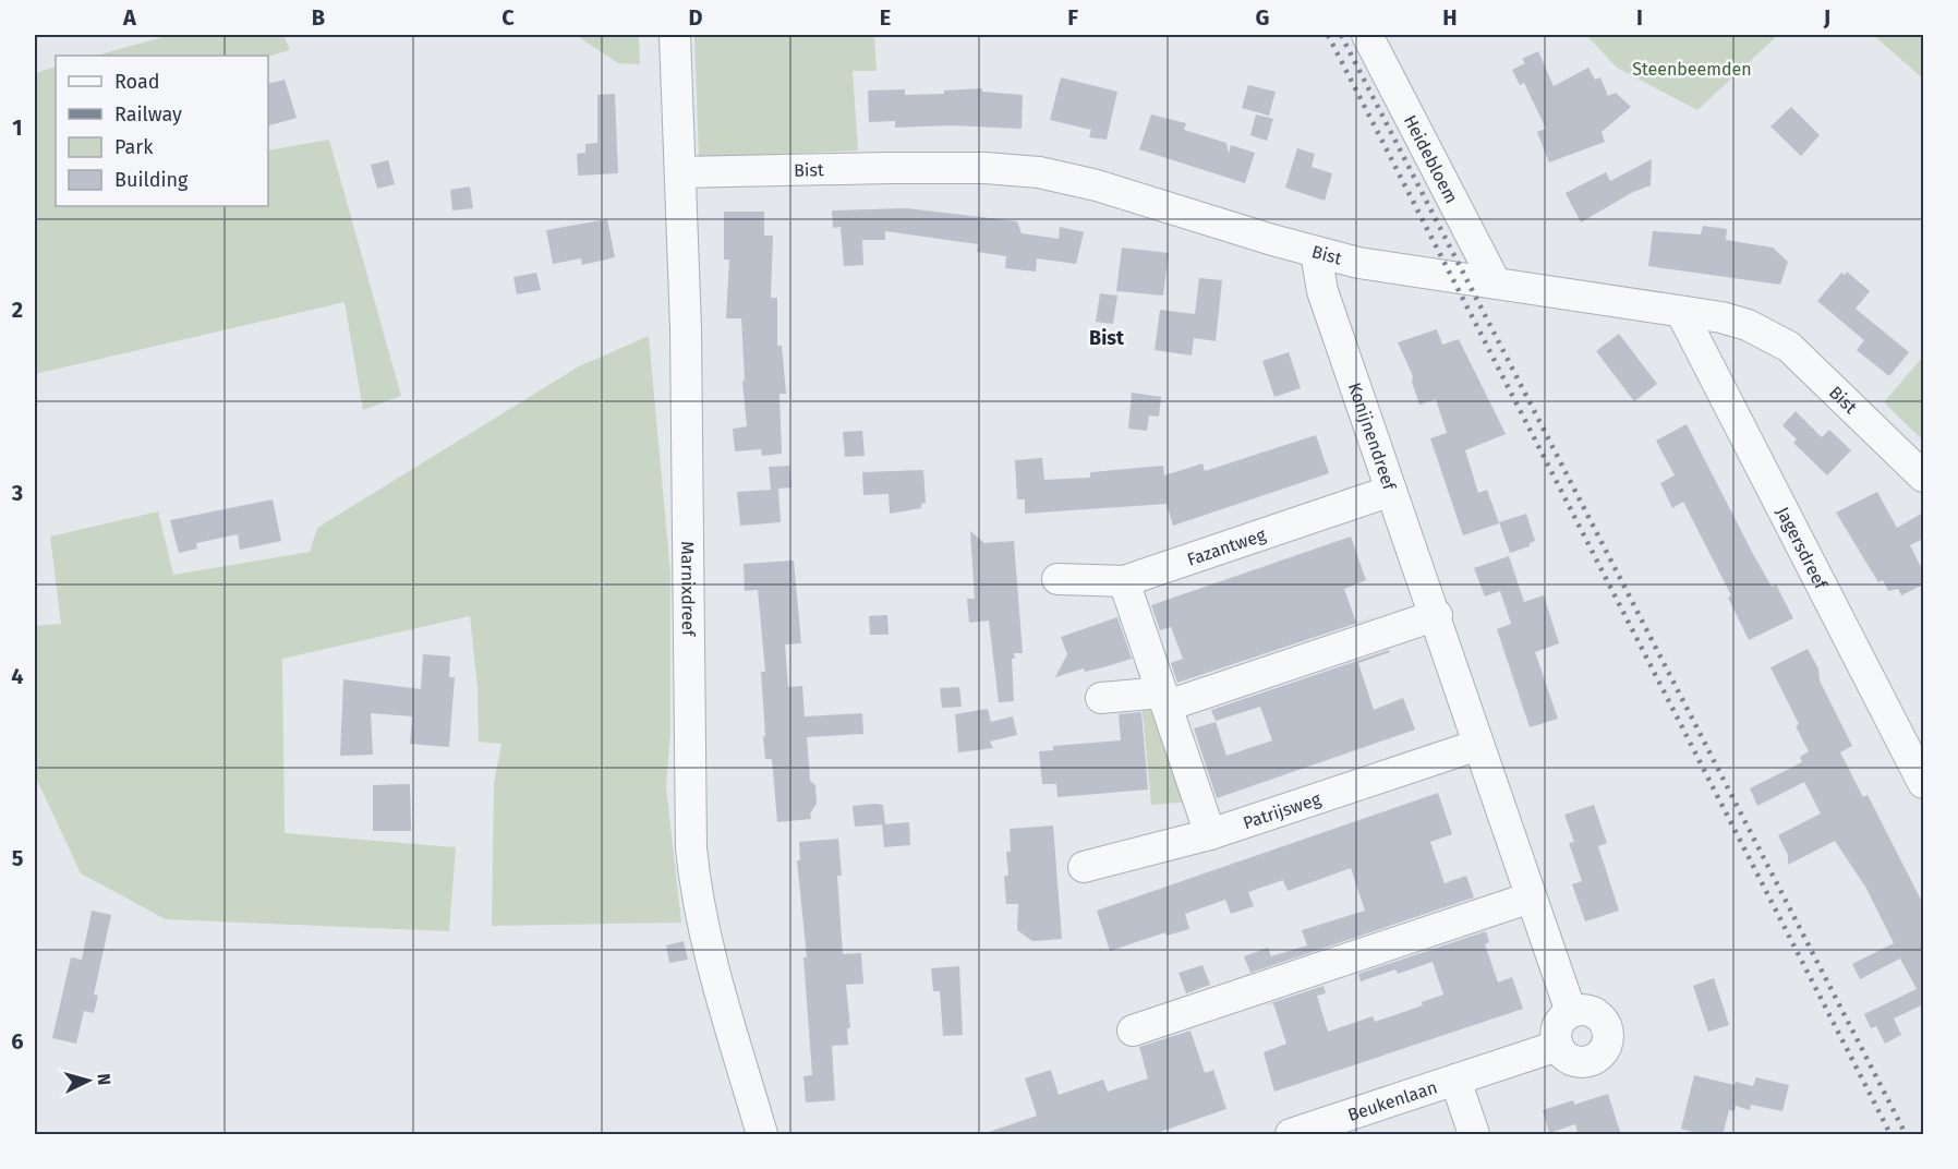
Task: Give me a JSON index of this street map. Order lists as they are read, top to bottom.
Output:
{
  "streets": {
    "street": [
      "Heidebloem",
      "Bist",
      "Konijnendreef",
      "Fazantweg",
      "Jagersdreef",
      "Marnixdreef",
      "Patrijsweg",
      "Beukenlaan"
    ]
  },
  "crossings": [
    ["Heidebloem", "Bist"],
    ["Bist", "Konijnendreef"],
    ["Bist", "Jagersdreef"],
    ["Bist", "Marnixdreef"],
    ["Konijnendreef", "Fazantweg"],
    ["Konijnendreef", "Patrijsweg"]
  ],
  "districts": ["Bist"],
  "parks": ["Steenbeemden"],
  "legend": [
    "Road",
    "Railway",
    "Park",
    "Building"
  ],
  "north": "right",
  "grid": {
    "columns": [
      "A",
      "B",
      "C",
      "D",
      "E",
      "F",
      "G",
      "H",
      "I",
      "J"
    ],
    "rows": [
      "1",
      "2",
      "3",
      "4",
      "5",
      "6"
    ]
  }
}
